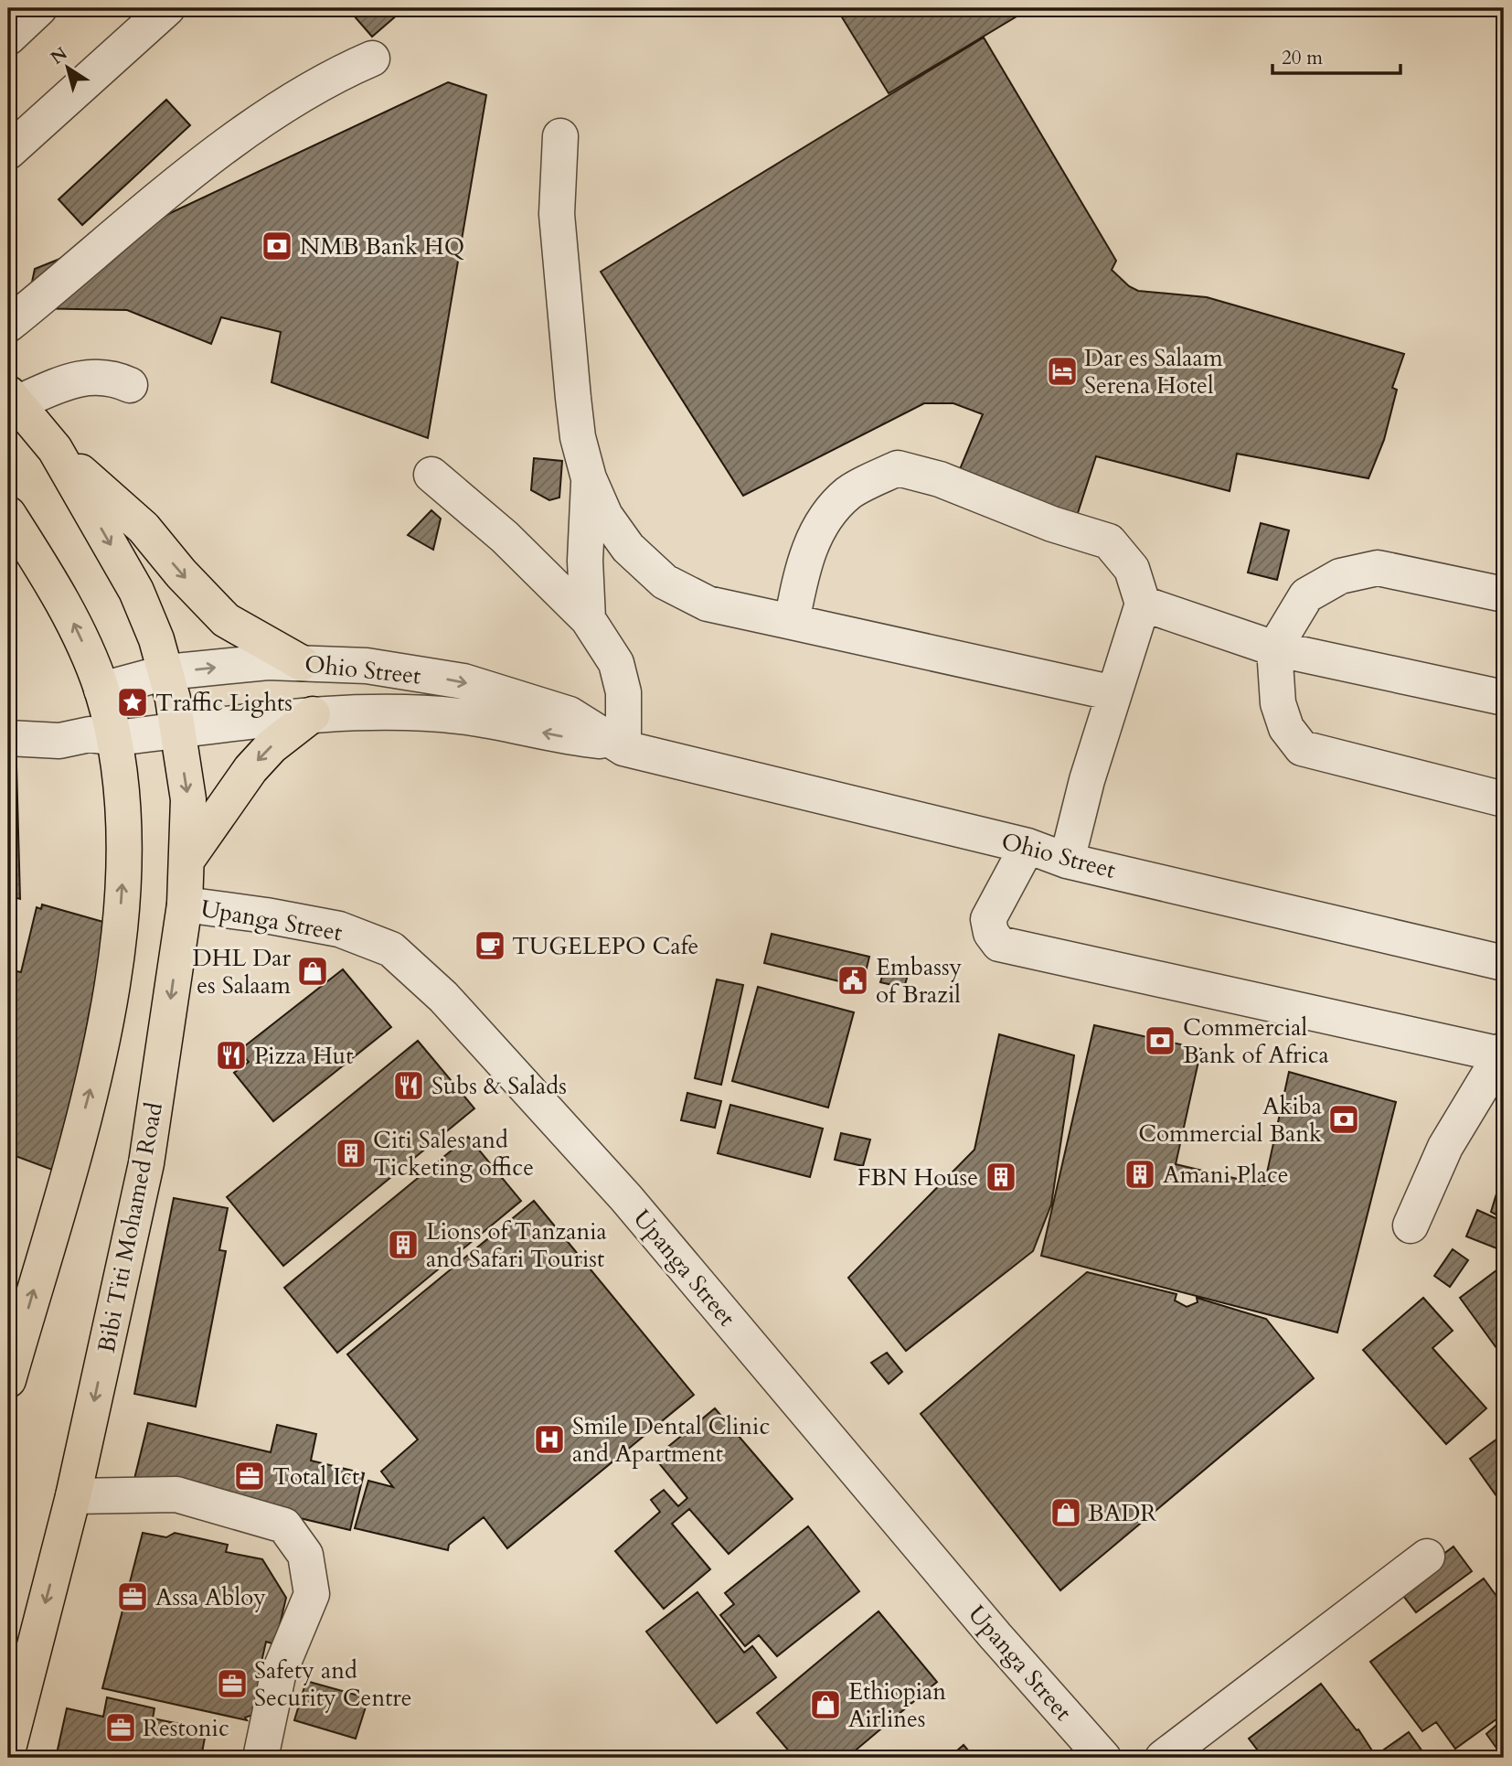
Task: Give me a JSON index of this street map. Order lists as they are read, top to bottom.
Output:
{
  "streets": {
    "highway": ["Bibi Titi Mohamed Road"],
    "street": ["Ohio Street", "Upanga Street"]
  },
  "crossings": [
    ["Ohio Street", "Bibi Titi Mohamed Road"],
    ["Upanga Street", "Bibi Titi Mohamed Road"]
  ],
  "places": {
    "bank": ["NMB Bank HQ", "Commercial Bank of Africa", "Akiba Commercial Bank"],
    "hotel": ["Dar es Salaam Serena Hotel"],
    "place": ["Traffic Lights"],
    "cafe": ["TUGELEPO Cafe"],
    "shop": ["DHL Dar es Salaam", "BADR", "Ethiopian Airlines"],
    "public building": ["Embassy of Brazil"],
    "restaurant": ["Pizza Hut", "Subs & Salads"],
    "building": [
      "Citi Sales and Ticketing office",
      "Amani Place",
      "FBN House",
      "Lions of Tanzania and Safari Tourist"
    ],
    "hospital": ["Smile Dental Clinic and Apartment"],
    "office": [
      "Total Ict",
      "Assa Abloy",
      "Safety and Security Centre",
      "Restonic"
    ]
  },
  "scale_bar": "20 m",
  "north": "top left"
}
